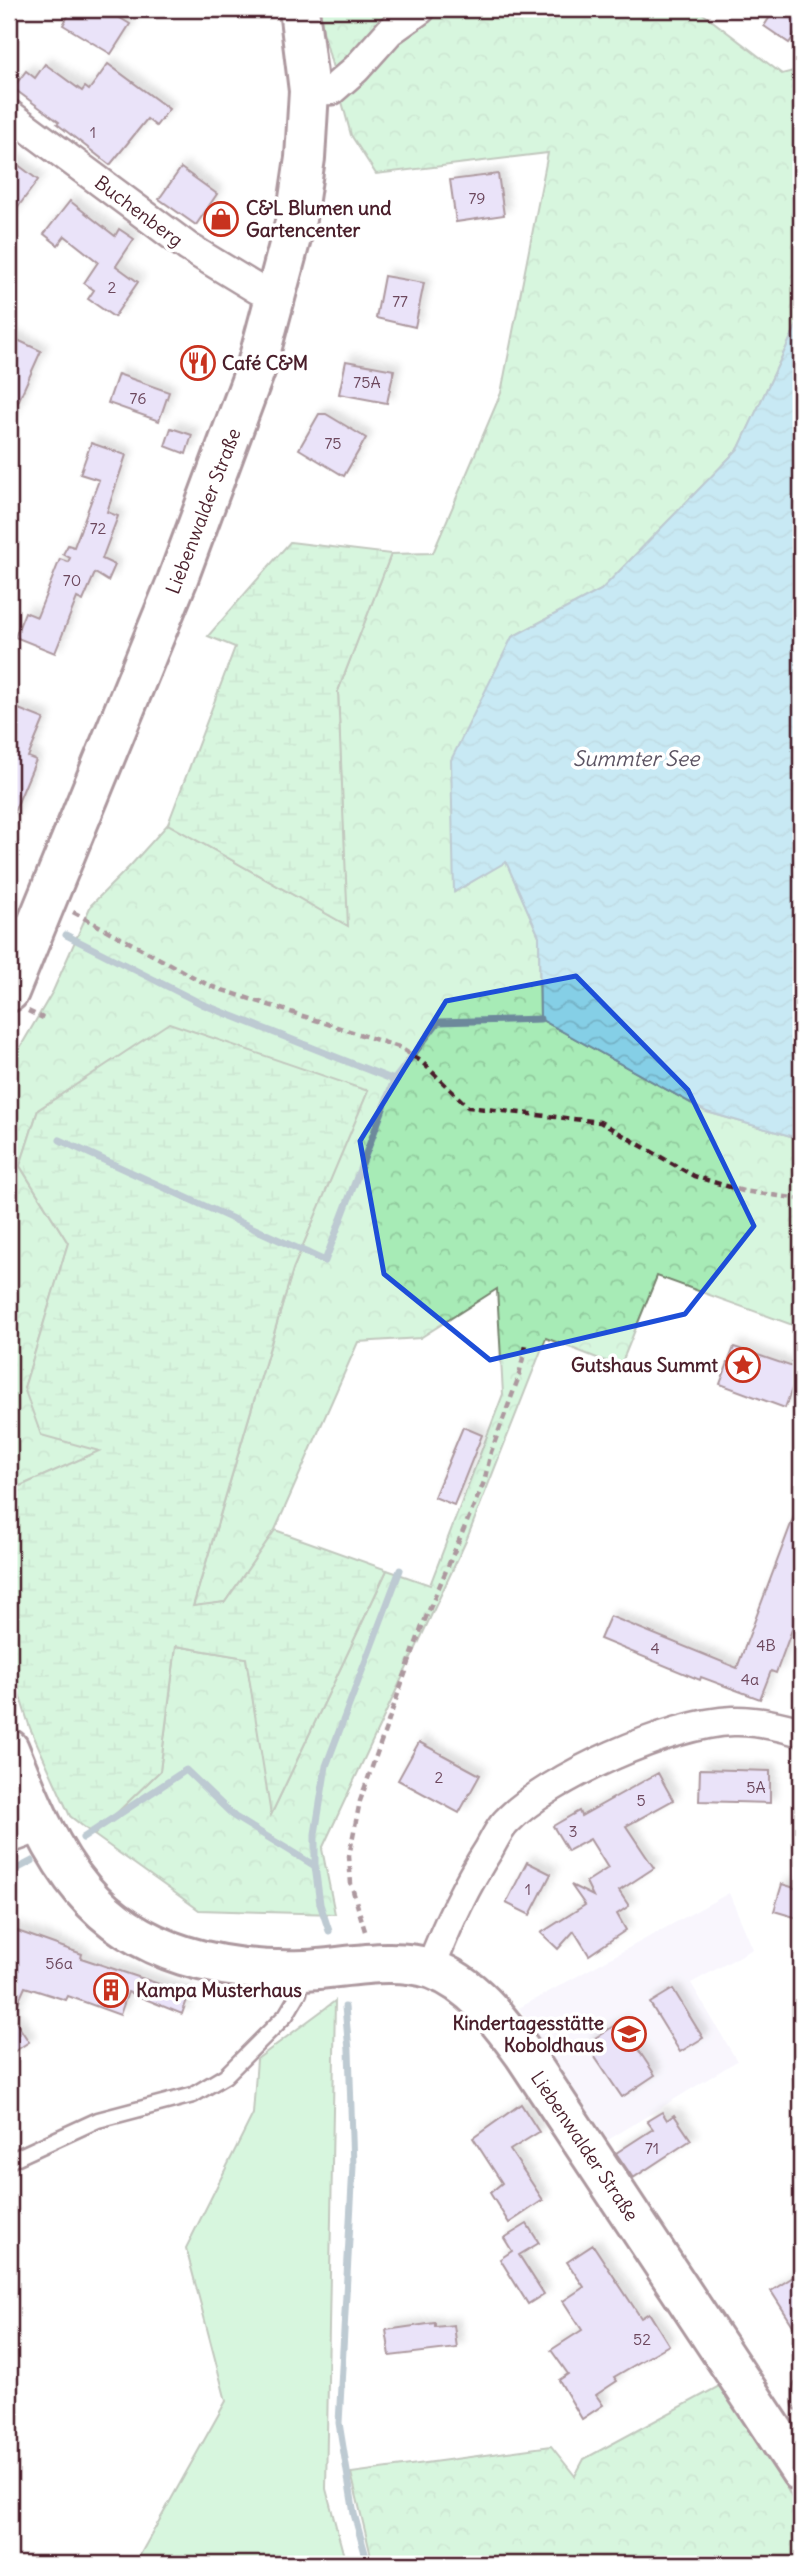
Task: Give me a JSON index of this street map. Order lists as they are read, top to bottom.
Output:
{
  "streets": {
    "main road": ["Liebenwalder Straße"],
    "street": ["Buchenberg"]
  },
  "crossings": [
    ["Buchenberg", "Liebenwalder Straße"]
  ],
  "water": ["Summter See"],
  "places": {
    "shop": ["C&L Blumen und Gartencenter"],
    "restaurant": ["Café C&M"],
    "place": ["Gutshaus Summt"],
    "building": ["Kampa Musterhaus"],
    "school or university": ["Kindertagesstätte Koboldhaus"]
  },
  "house_numbers": [
    "1",
    "79",
    "2",
    "77",
    "75A",
    "76",
    "75",
    "72",
    "70",
    "4B",
    "4",
    "4a",
    "2",
    "5A",
    "5",
    "3",
    "1",
    "56a",
    "71",
    "52"
  ]
}
